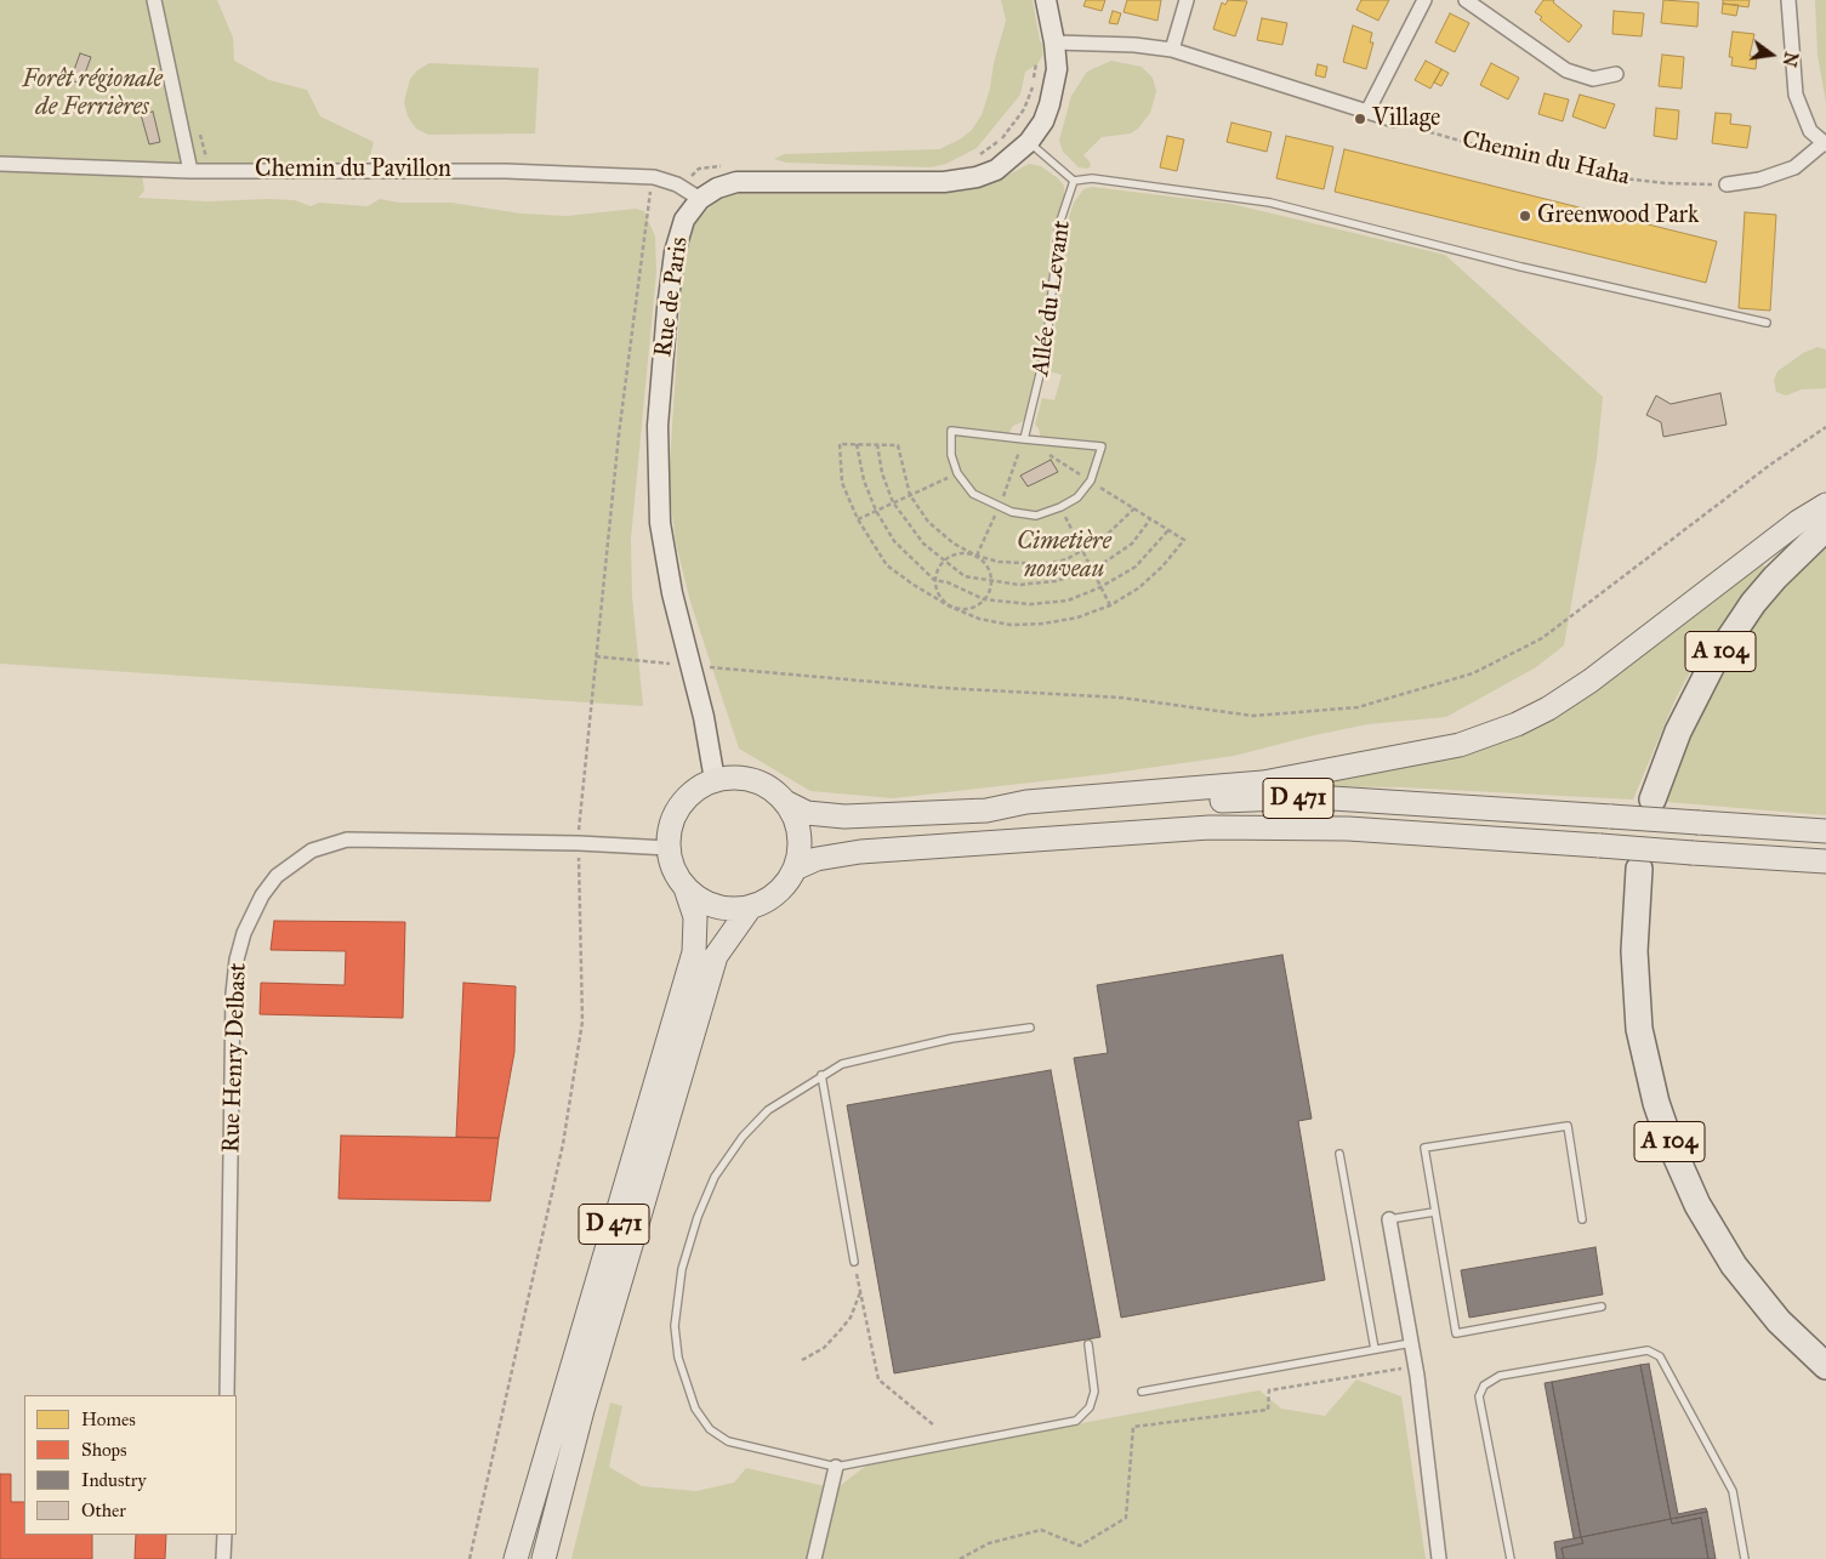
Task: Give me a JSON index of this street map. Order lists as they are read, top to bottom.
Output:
{
  "streets": {
    "highway": ["A 104"],
    "main road": ["D 471"],
    "street": ["Chemin du Pavillon", "Rue de Paris", "Rue Henry Delbast"],
    "lane": ["Allée du Levant"],
    "path": ["Chemin du Haha"]
  },
  "crossings": [
    ["Chemin du Pavillon", "Rue de Paris"],
    ["Rue de Paris", "D 471"],
    ["Rue de Paris", "Rue Henry Delbast"],
    ["D 471", "Rue Henry Delbast"]
  ],
  "parks": ["Forêt régionale de Ferrières", "Cimetière nouveau"],
  "places": ["Village", "Greenwood Park"],
  "legend": [
    "Homes",
    "Shops",
    "Industry",
    "Other"
  ],
  "north": "right"
}
